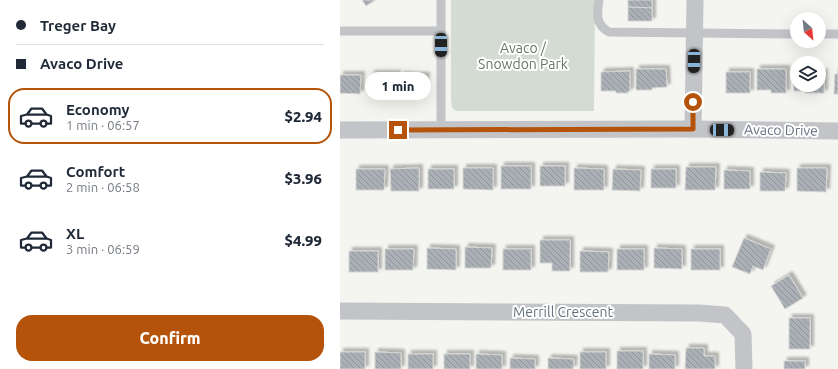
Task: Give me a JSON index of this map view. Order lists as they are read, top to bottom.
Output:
{
  "streets": {
    "street": ["Avaco Drive", "Merrill Crescent"]
  },
  "parks": ["Avaco / Snowdon Park"],
  "north": "bottom right",
  "page": {
    "banner": ["Treger Bay", "Avaco Drive"],
    "bubble": "1 min",
    "list": [
      {
        "name": "Economy",
        "note": "1 min · 06:57",
        "value": "$2.94"
      },
      {
        "name": "Comfort",
        "note": "2 min · 06:58",
        "value": "$3.96"
      },
      {
        "name": "XL",
        "note": "3 min · 06:59",
        "value": "$4.99"
      }
    ],
    "buttons": "Confirm"
  }
}
